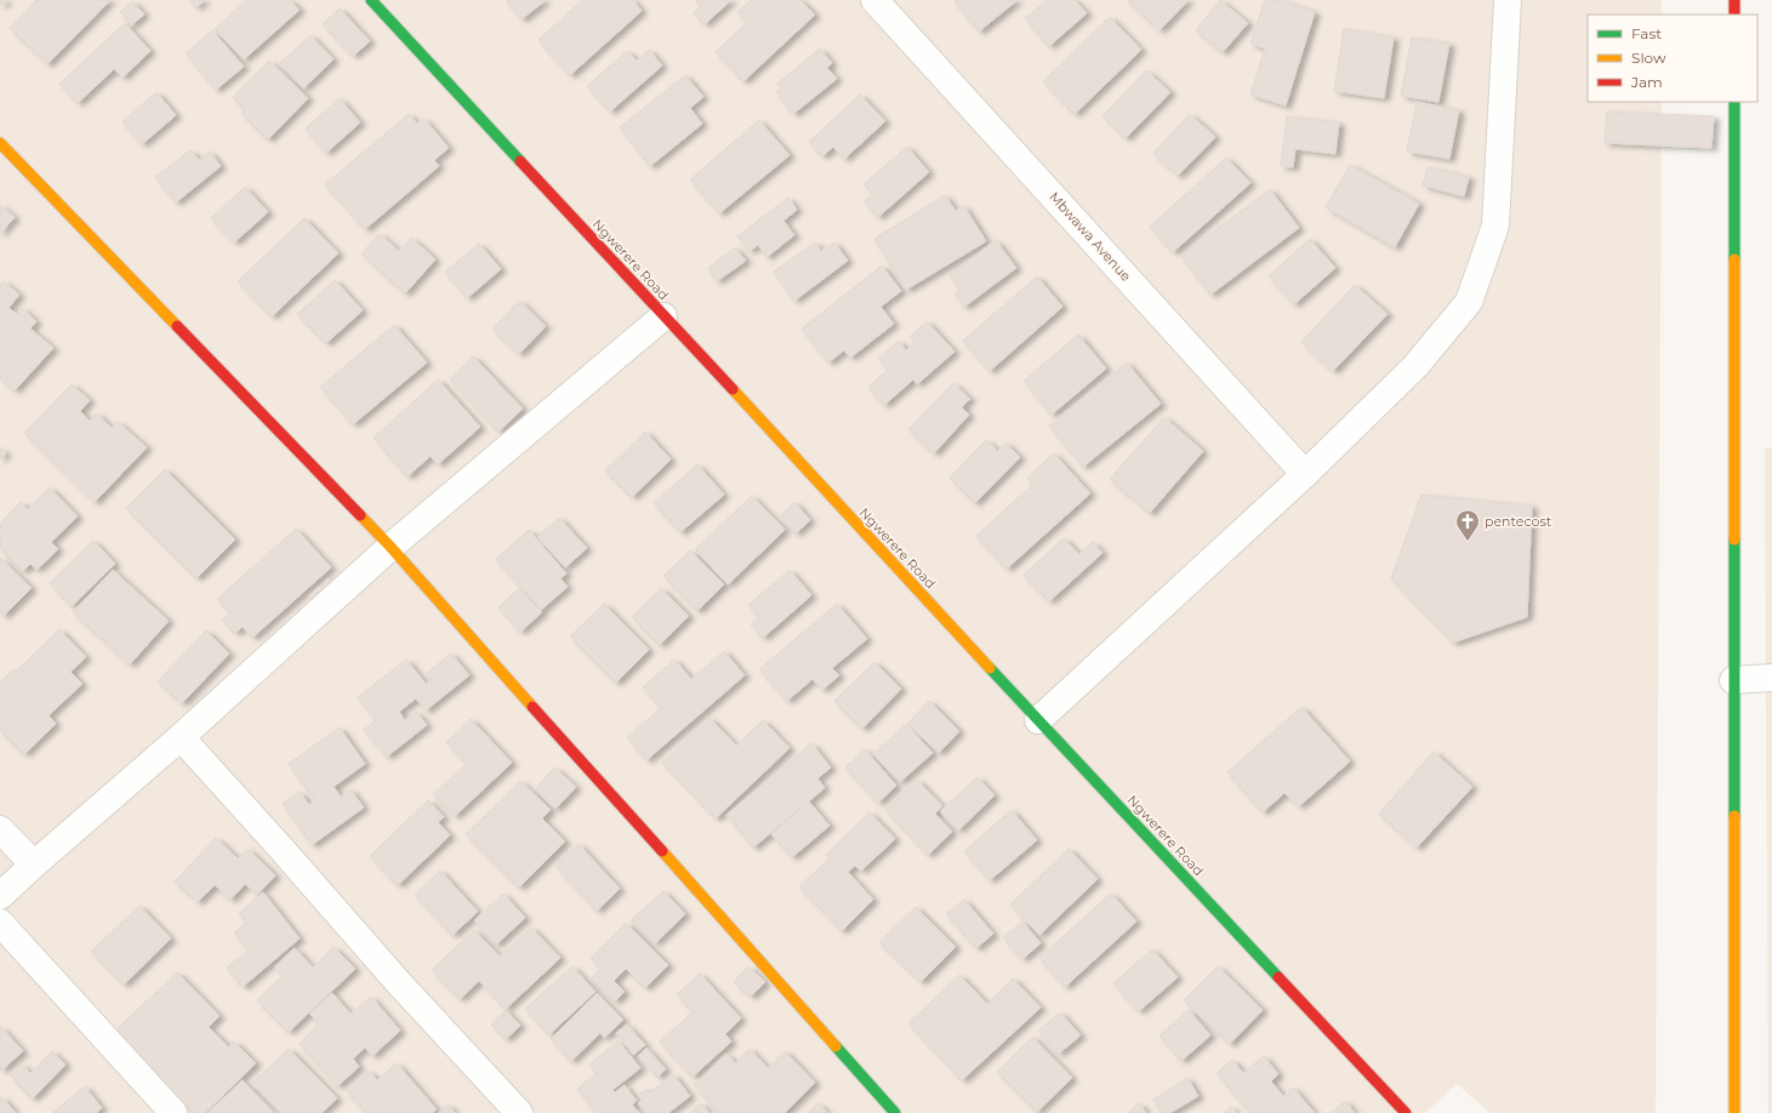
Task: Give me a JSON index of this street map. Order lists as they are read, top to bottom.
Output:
{
  "streets": {
    "street": ["Mbwawa Avenue", "Ngwerere Road"]
  },
  "places": {
    "church": ["pentecost"]
  },
  "legend": ["Fast", "Slow", "Jam"]
}
